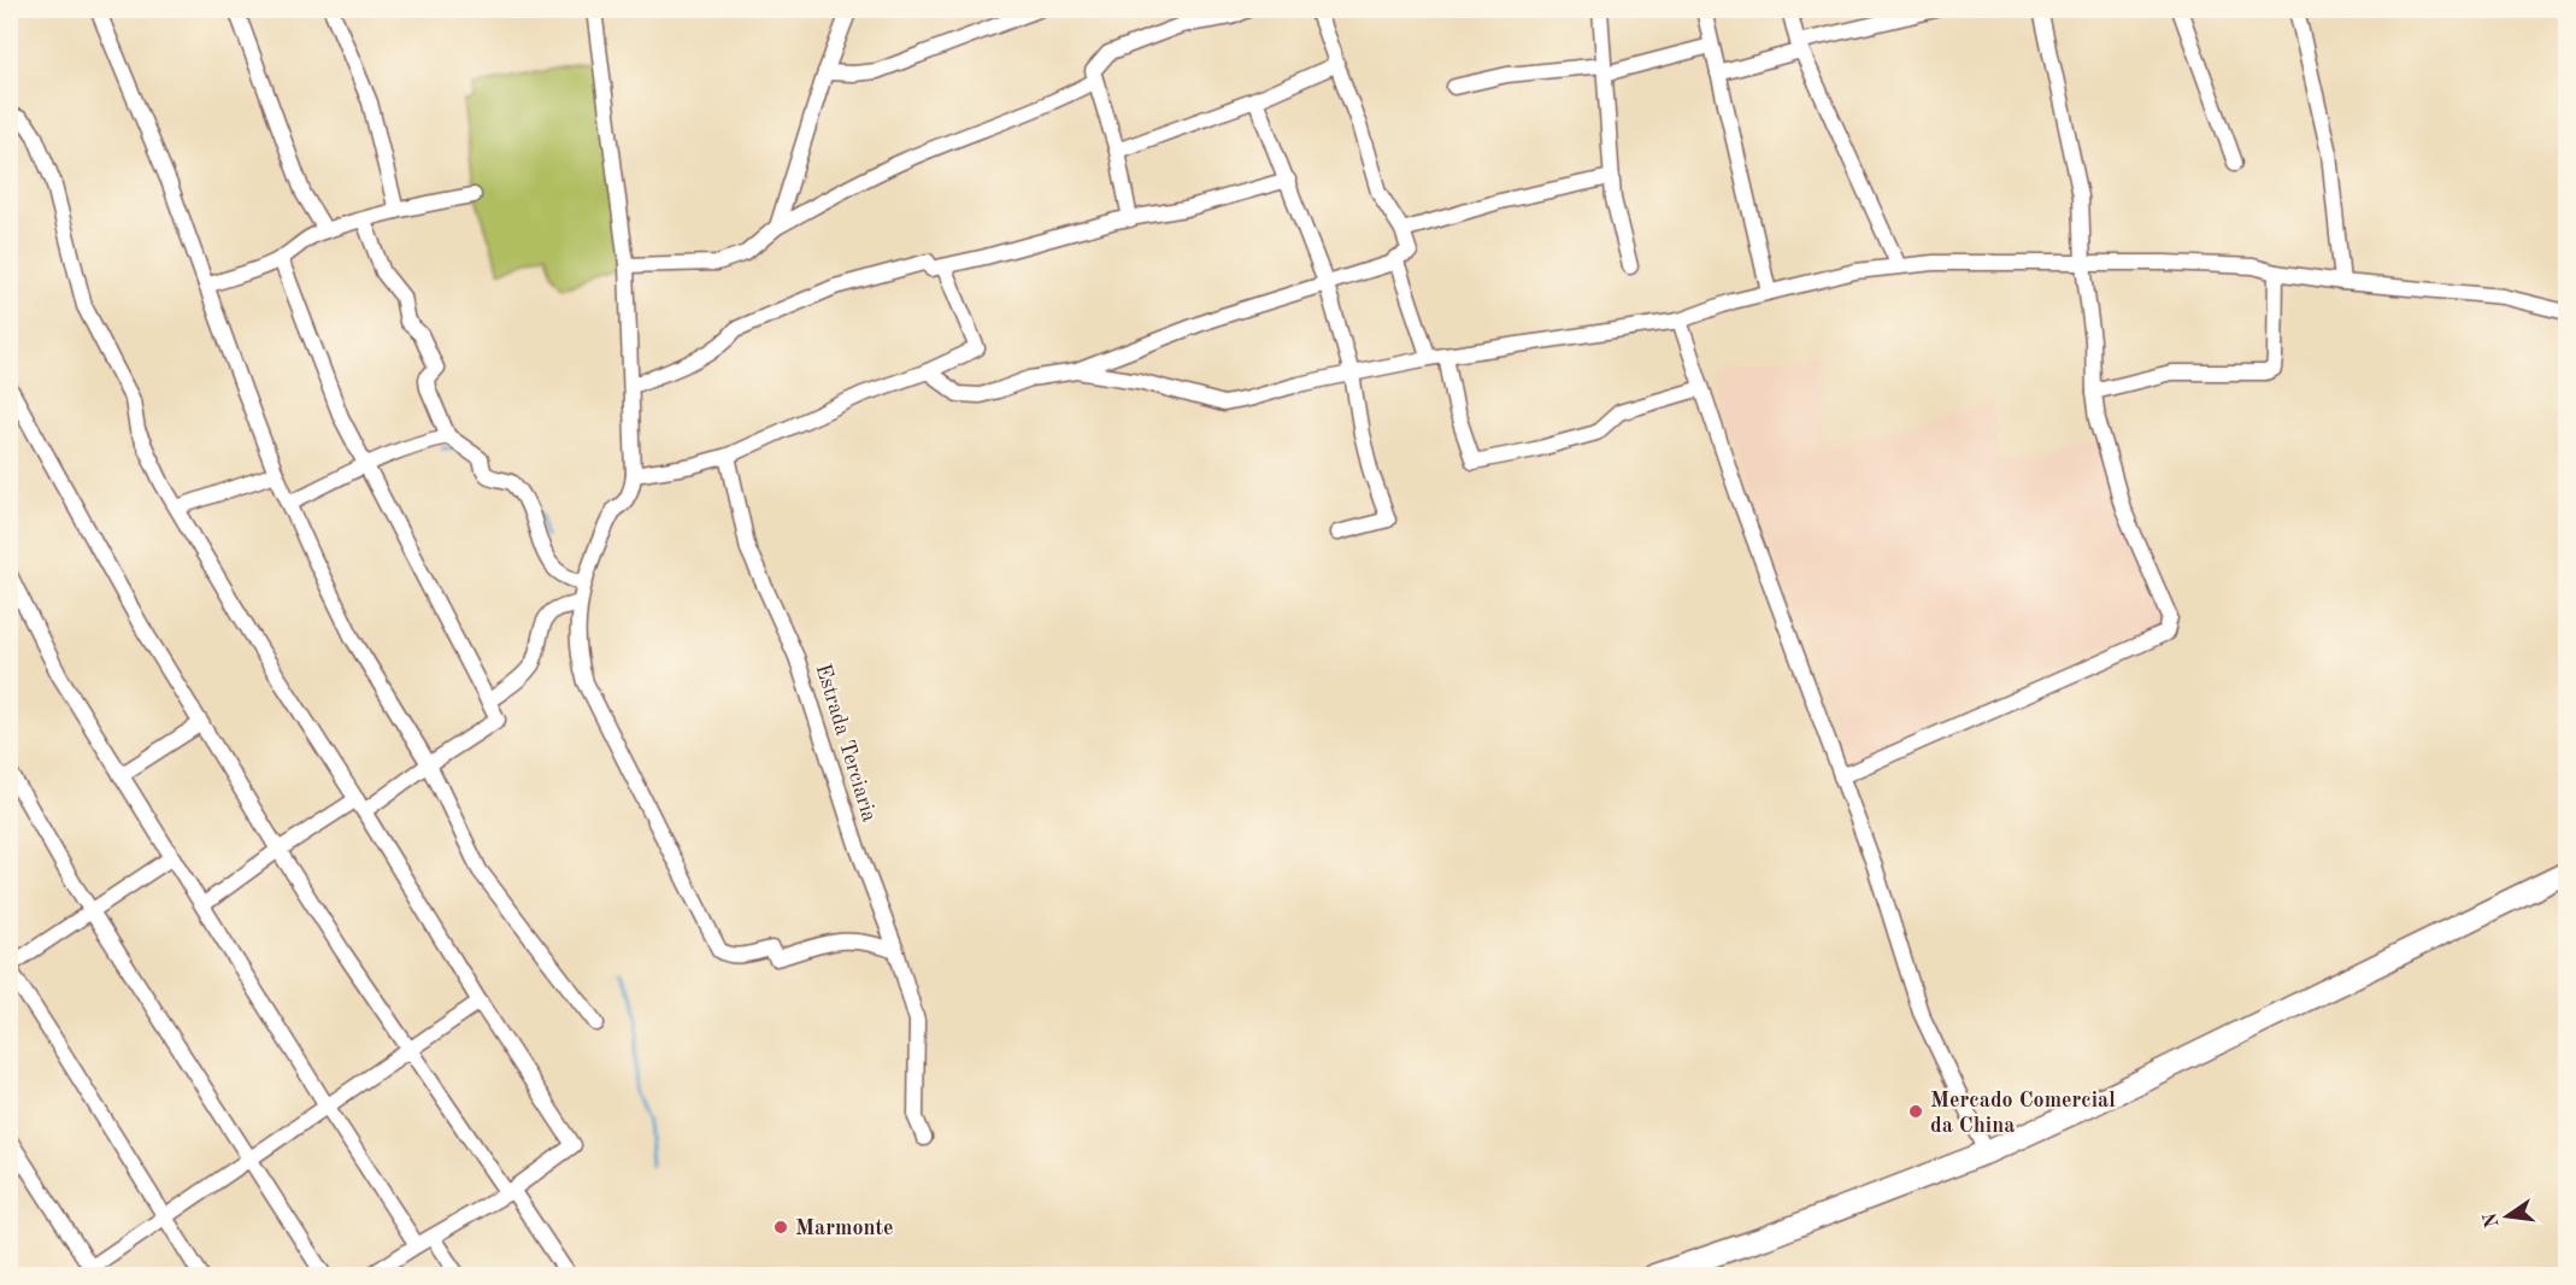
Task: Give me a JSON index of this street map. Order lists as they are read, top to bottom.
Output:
{
  "streets": {
    "street": ["Estrada Terciaria"]
  },
  "places": ["Mercado Comercial da China", "Marmonte"],
  "north": "left"
}
